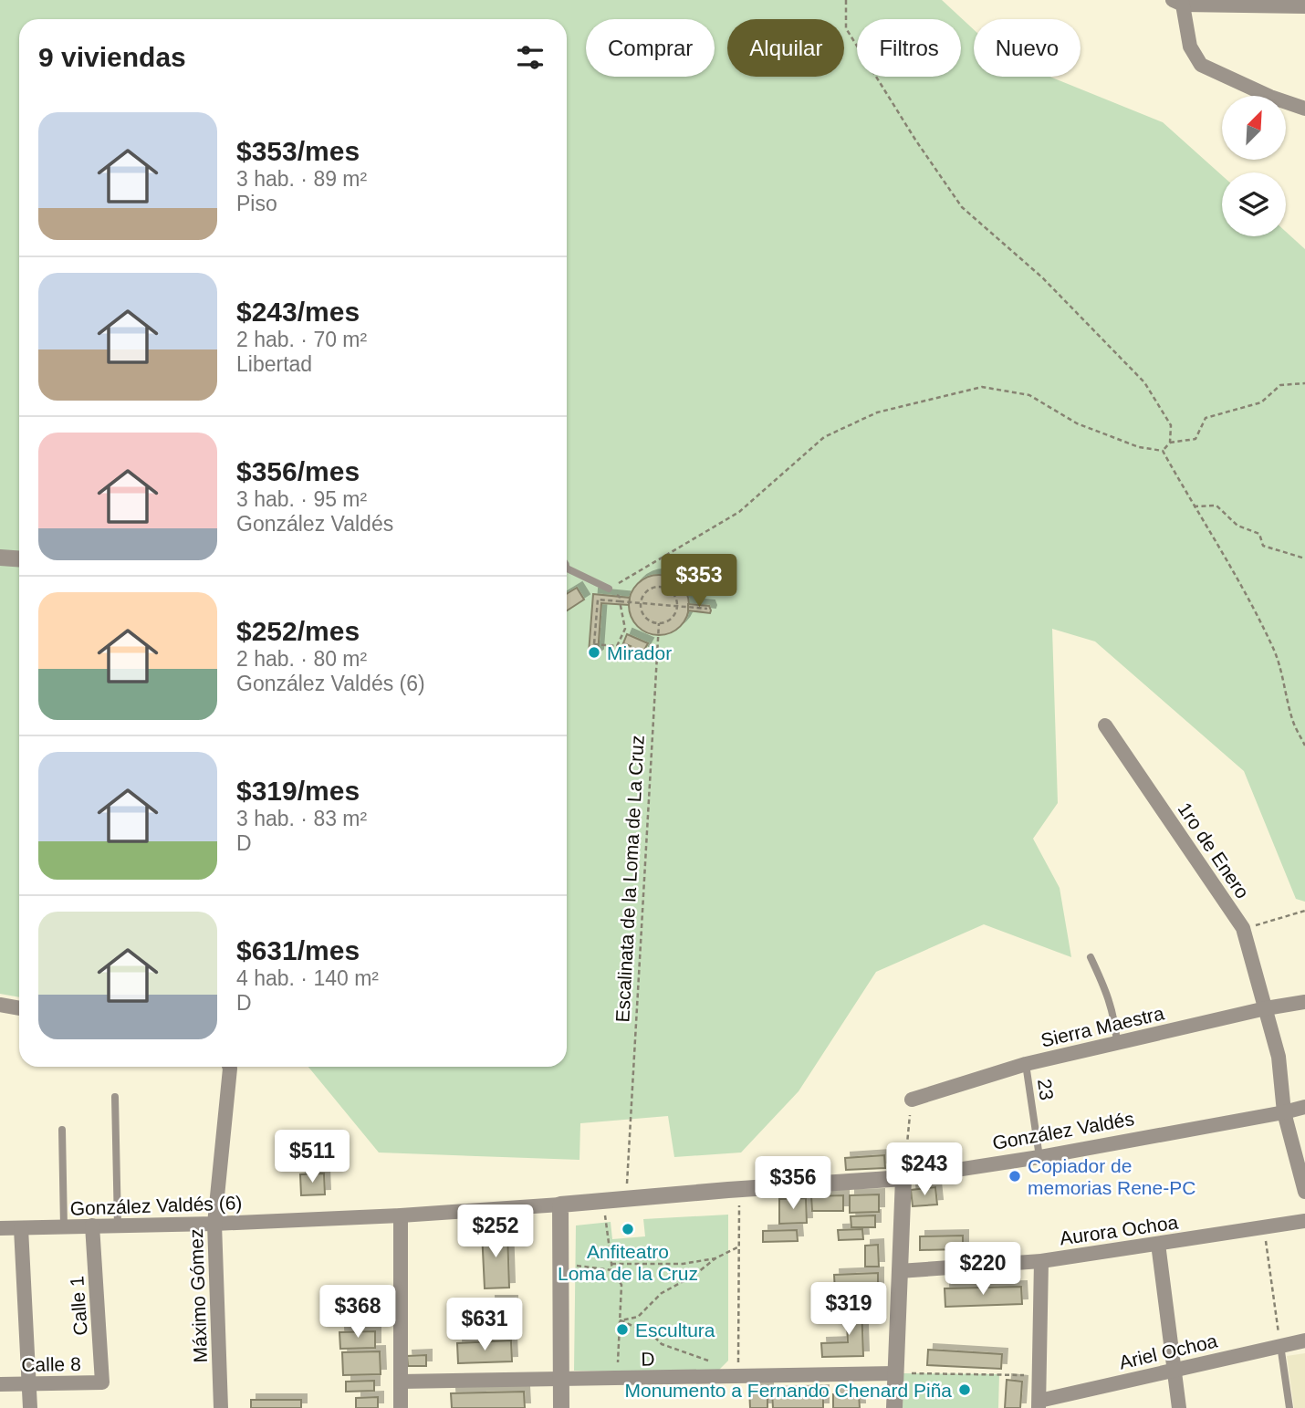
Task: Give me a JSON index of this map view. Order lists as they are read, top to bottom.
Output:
{
  "streets": {
    "street": [
      "1ro de Enero",
      "Sierra Maestra",
      "González Valdés",
      "González Valdés (6)",
      "Aurora Ochoa",
      "Máximo Gómez",
      "Calle 1",
      "Ariel Ochoa",
      "D",
      "Calle 8"
    ],
    "lane": ["23"],
    "path": ["Escalinata de la Loma de La Cruz"]
  },
  "crossings": [
    ["1ro de Enero", "Sierra Maestra"],
    ["1ro de Enero", "González Valdés"],
    ["Escalinata de la Loma de La Cruz", "González Valdés"],
    ["Sierra Maestra", "23"],
    ["23", "González Valdés"],
    ["González Valdés", "González Valdés (6)"],
    ["González Valdés (6)", "Máximo Gómez"],
    ["González Valdés (6)", "Calle 1"],
    ["Calle 1", "Calle 8"]
  ],
  "places": [
    "Mirador",
    "Copiador de memorias Rene-PC",
    "Anfiteatro Loma de la Cruz",
    "Escultura",
    "Monumento a Fernando Chenard Piña"
  ],
  "north": "top right",
  "page": {
    "chip": [
      "Comprar",
      "Alquilar",
      "Filtros",
      "Nuevo"
    ],
    "heading": "9 viviendas",
    "list": [
      {
        "name": "$353/mes",
        "note": "3 hab. · 89 m² · Piso"
      },
      {
        "name": "$243/mes",
        "note": "2 hab. · 70 m² · Libertad"
      },
      {
        "name": "$356/mes",
        "note": "3 hab. · 95 m² · González Valdés"
      },
      {
        "name": "$252/mes",
        "note": "2 hab. · 80 m² · González Valdés (6)"
      },
      {
        "name": "$319/mes",
        "note": "3 hab. · 83 m² · D"
      },
      {
        "name": "$631/mes",
        "note": "4 hab. · 140 m² · D"
      }
    ],
    "price": [
      "$353",
      "$511",
      "$243",
      "$356",
      "$252",
      "$220",
      "$319",
      "$368",
      "$631"
    ]
  }
}
